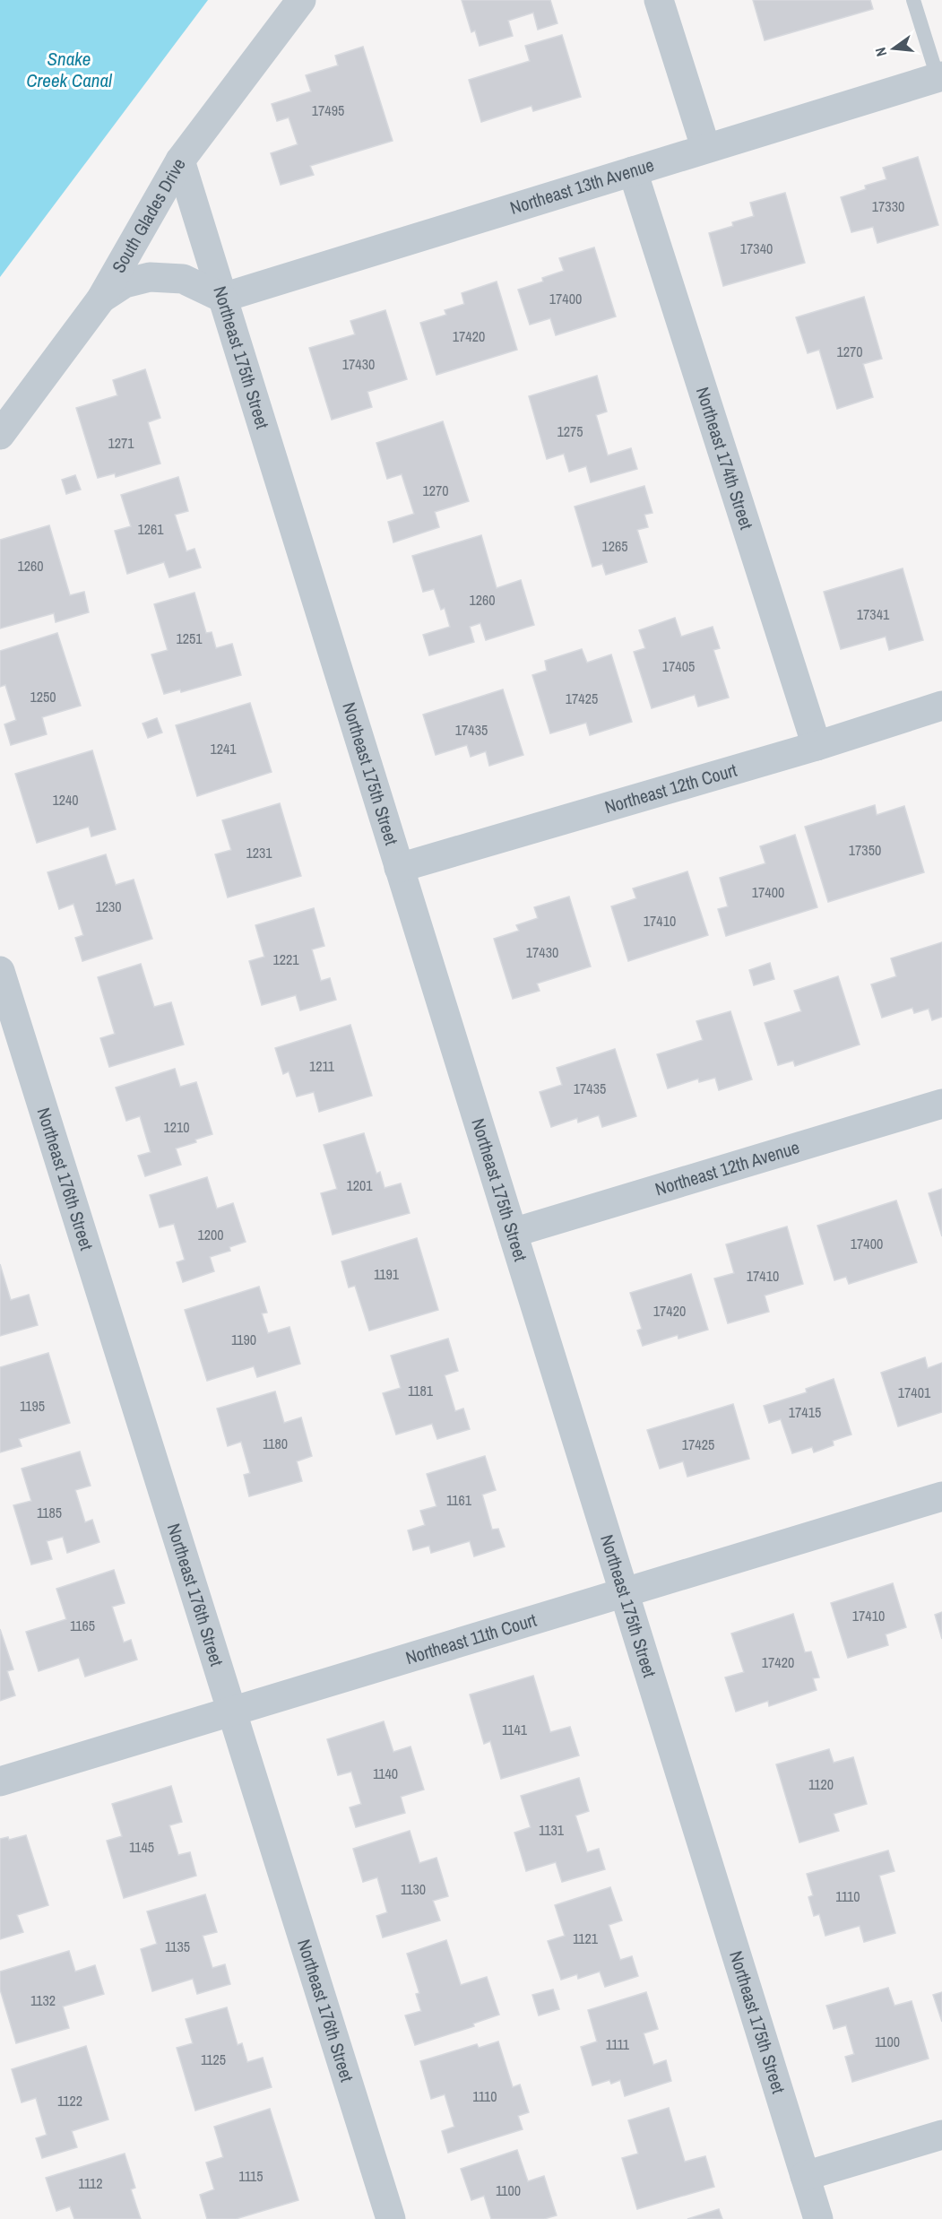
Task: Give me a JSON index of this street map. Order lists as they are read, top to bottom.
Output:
{
  "streets": {
    "street": [
      "Northeast 13th Avenue",
      "South Glades Drive",
      "Northeast 175th Street",
      "Northeast 174th Street",
      "Northeast 12th Court",
      "Northeast 12th Avenue",
      "Northeast 176th Street",
      "Northeast 11th Court"
    ]
  },
  "crossings": [
    ["Northeast 13th Avenue", "Northeast 175th Street"],
    ["Northeast 13th Avenue", "Northeast 174th Street"],
    ["South Glades Drive", "Northeast 175th Street"],
    ["Northeast 175th Street", "Northeast 12th Court"],
    ["Northeast 175th Street", "Northeast 12th Avenue"],
    ["Northeast 175th Street", "Northeast 11th Court"],
    ["Northeast 174th Street", "Northeast 12th Court"],
    ["Northeast 176th Street", "Northeast 11th Court"]
  ],
  "water": ["Snake Creek Canal"],
  "house_numbers": [
    "17495",
    "17330",
    "17340",
    "17400",
    "17420",
    "1270",
    "17430",
    "1275",
    "1271",
    "1270",
    "1261",
    "1265",
    "1260",
    "1260",
    "17341",
    "1251",
    "17405",
    "1250",
    "17425",
    "17435",
    "1241",
    "1240",
    "17350",
    "1231",
    "17400",
    "1230",
    "17410",
    "17430",
    "1221",
    "1211",
    "17435",
    "1210",
    "1201",
    "1200",
    "17400",
    "1191",
    "17410",
    "17420",
    "1190",
    "1181",
    "17401",
    "1195",
    "17415",
    "1180",
    "17425",
    "1161",
    "1185",
    "17410",
    "1165",
    "17420",
    "1141",
    "1140",
    "1120",
    "1131",
    "1145",
    "1130",
    "1110",
    "1121",
    "1135",
    "1132",
    "1100",
    "1111",
    "1125",
    "1110",
    "1122",
    "1115",
    "1112",
    "1100"
  ],
  "north": "left"
}
